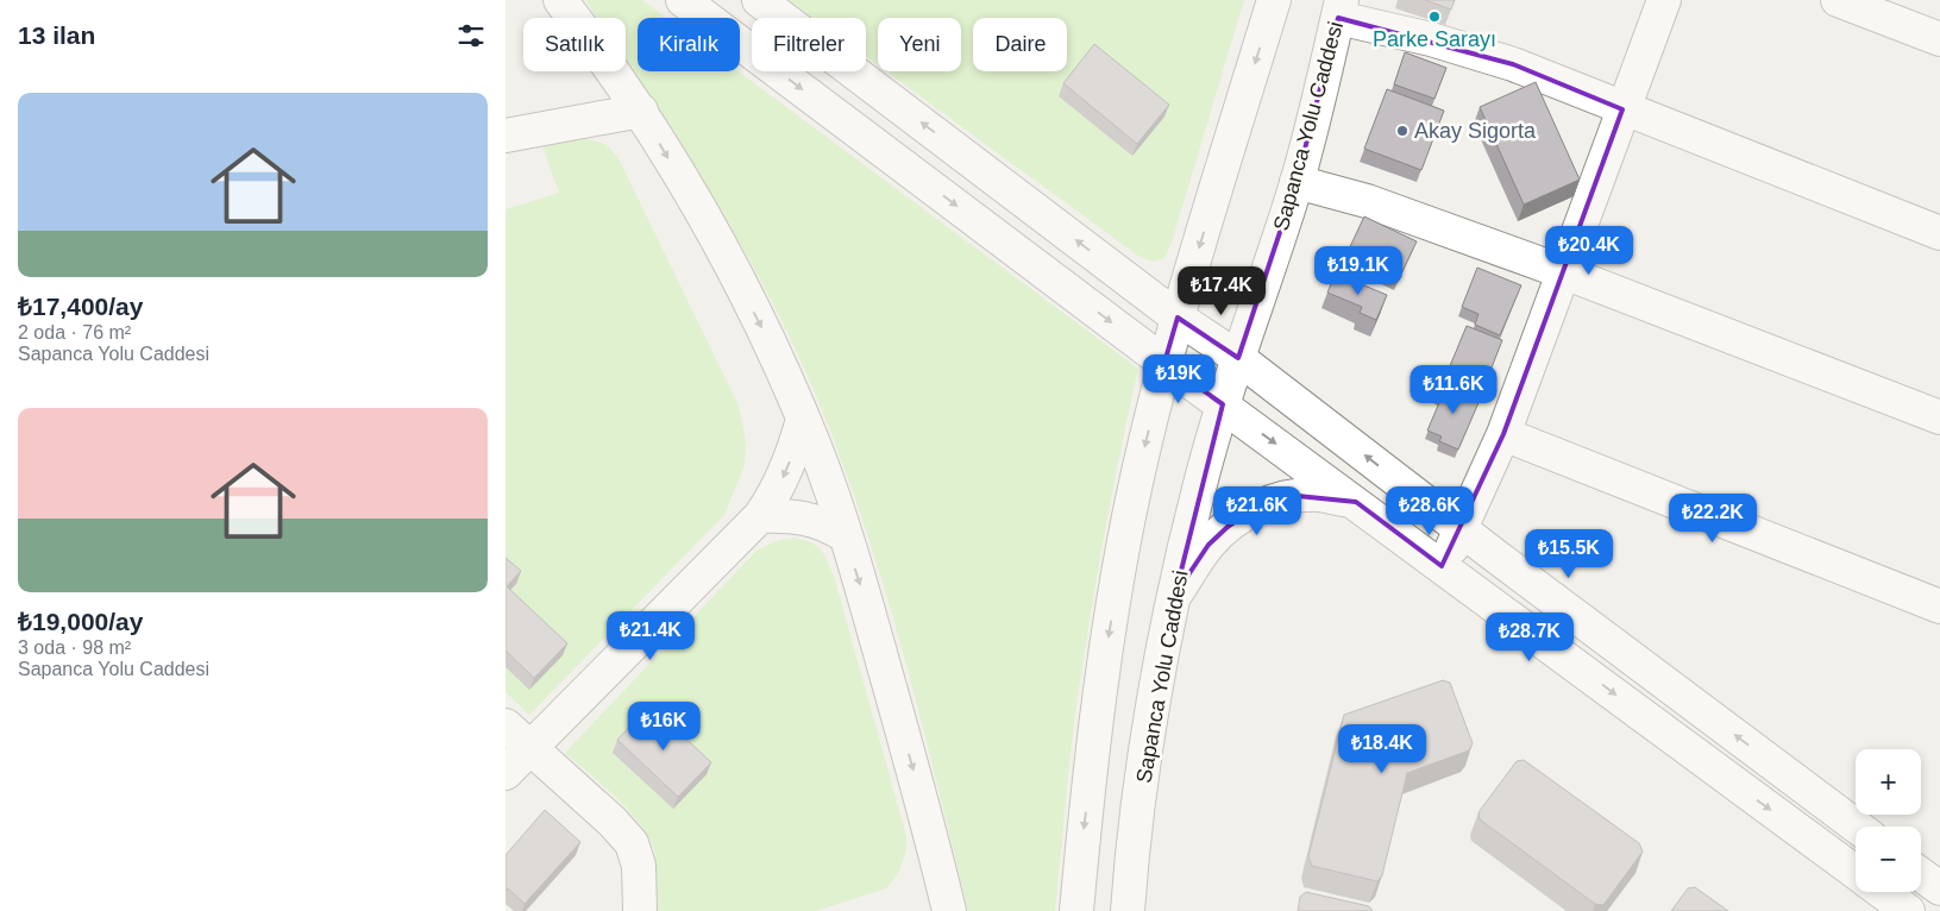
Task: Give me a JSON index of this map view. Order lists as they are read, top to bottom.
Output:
{
  "streets": {
    "main road": ["Sapanca Yolu Caddesi"]
  },
  "places": ["Parke Sarayı", "Akay Sigorta"],
  "page": {
    "heading": "13 ilan",
    "chip": [
      "Satılık",
      "Kiralık",
      "Filtreler",
      "Yeni",
      "Daire"
    ],
    "list": [
      {
        "name": "₺17,400/ay",
        "note": "2 oda · 76 m² · Sapanca Yolu Caddesi"
      },
      {
        "name": "₺19,000/ay",
        "note": "3 oda · 98 m² · Sapanca Yolu Caddesi"
      }
    ],
    "price": [
      "₺20.4K",
      "₺19.1K",
      "₺17.4K",
      "₺19K",
      "₺11.6K",
      "₺21.6K",
      "₺28.6K",
      "₺22.2K",
      "₺15.5K",
      "₺21.4K",
      "₺28.7K",
      "₺16K",
      "₺18.4K"
    ],
    "map_buttons": ["+", "−"]
  }
}
